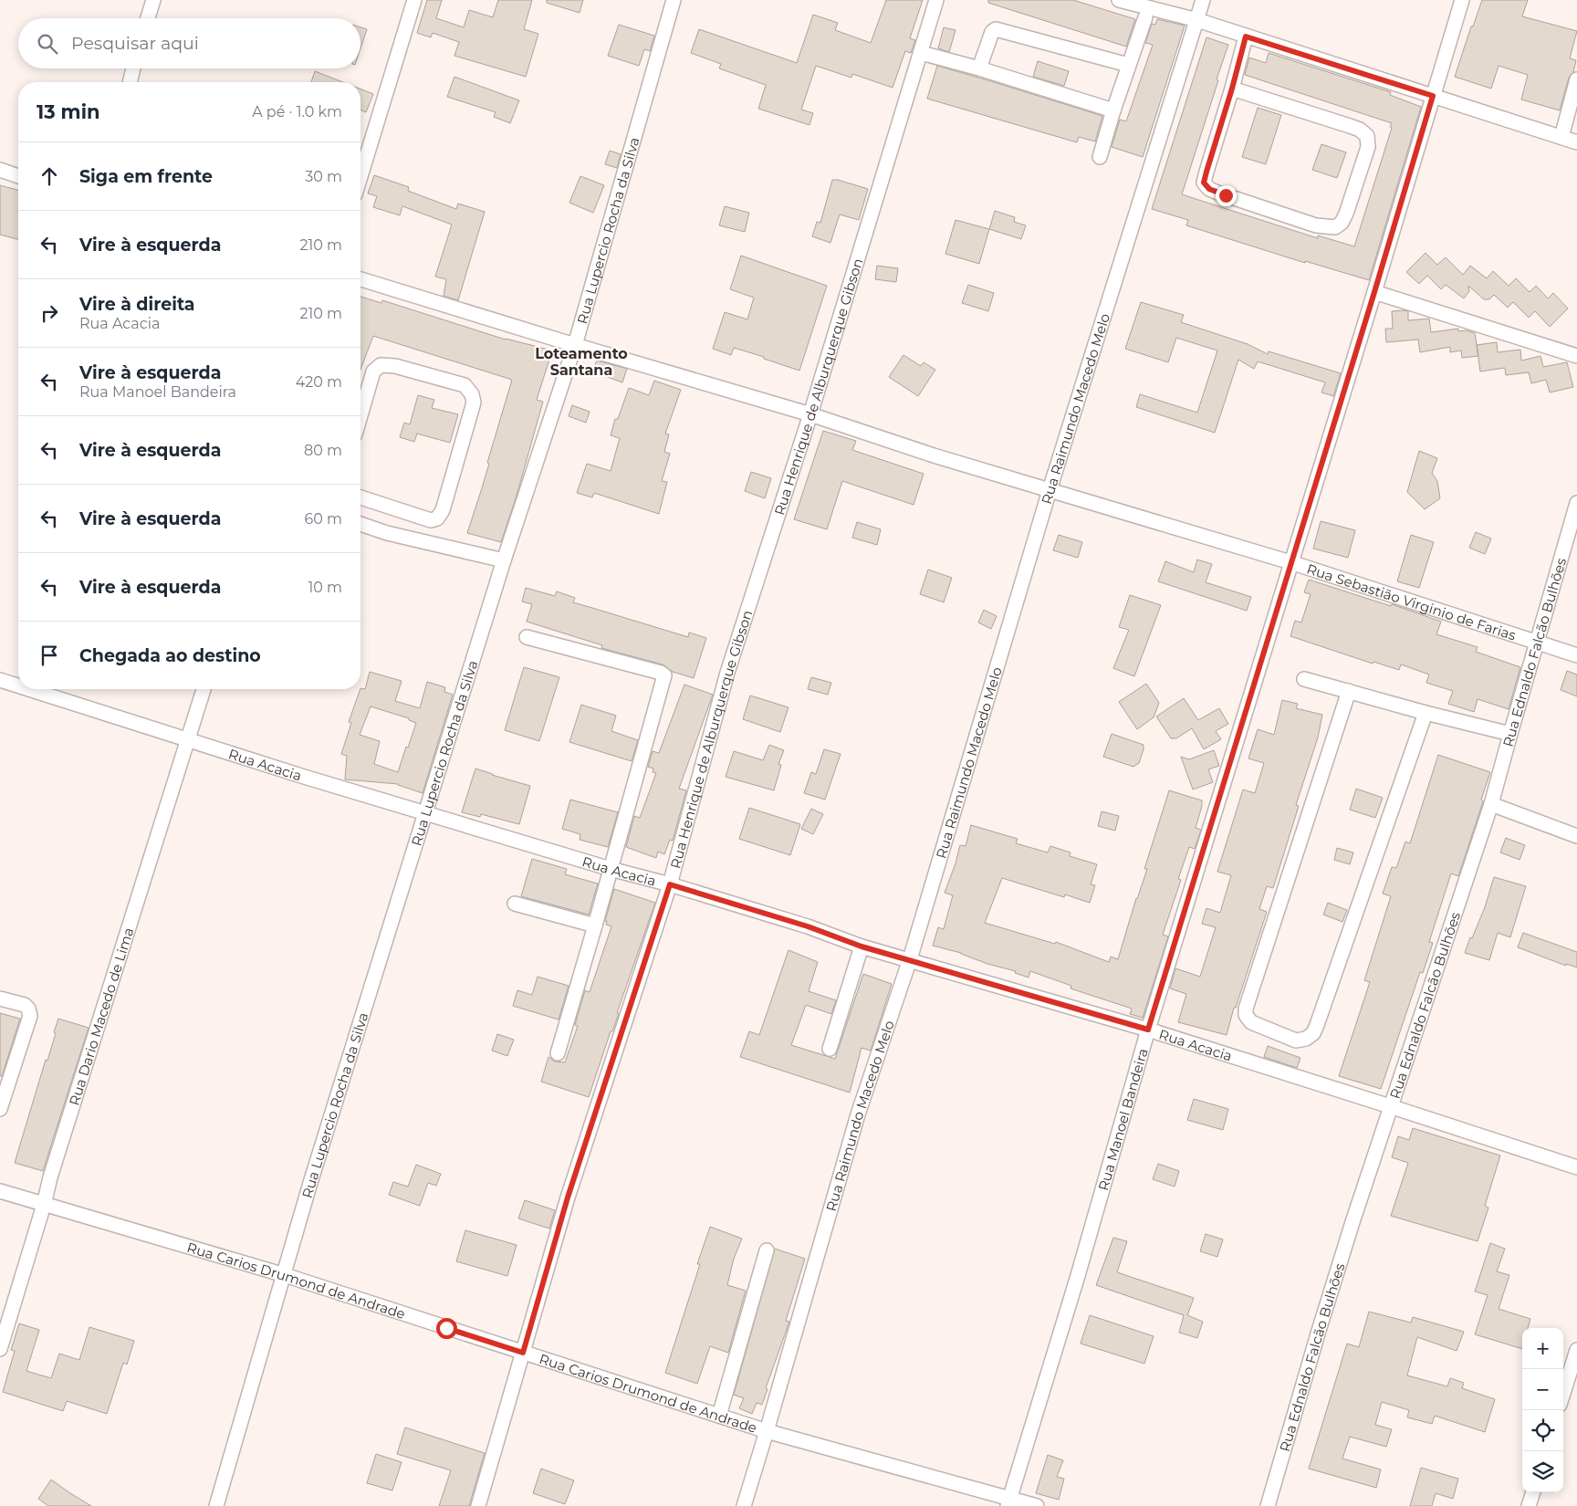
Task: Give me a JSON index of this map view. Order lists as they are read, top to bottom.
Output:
{
  "streets": {
    "street": [
      "Rua Lupercio Rocha da Silva",
      "Rua Henrique de Alburquerque Gibson",
      "Rua Raimundo Macedo Melo",
      "Rua Sebastião Virginio de Farias",
      "Rua Ednaldo Falcão Bulhões",
      "Rua Acacia",
      "Rua Dario Macedo de Lima",
      "Rua Manoel Bandeira",
      "Rua Carios Drumond de Andrade"
    ]
  },
  "crossings": [
    ["Rua Lupercio Rocha da Silva", "Rua Sebastião Virginio de Farias"],
    ["Rua Lupercio Rocha da Silva", "Rua Acacia"],
    ["Rua Lupercio Rocha da Silva", "Rua Carios Drumond de Andrade"],
    ["Rua Henrique de Alburquerque Gibson", "Rua Sebastião Virginio de Farias"],
    ["Rua Henrique de Alburquerque Gibson", "Rua Acacia"],
    ["Rua Henrique de Alburquerque Gibson", "Rua Carios Drumond de Andrade"],
    ["Rua Raimundo Macedo Melo", "Rua Sebastião Virginio de Farias"],
    ["Rua Raimundo Macedo Melo", "Rua Acacia"],
    ["Rua Raimundo Macedo Melo", "Rua Carios Drumond de Andrade"],
    ["Rua Sebastião Virginio de Farias", "Rua Ednaldo Falcão Bulhões"],
    ["Rua Sebastião Virginio de Farias", "Rua Manoel Bandeira"],
    ["Rua Ednaldo Falcão Bulhões", "Rua Acacia"],
    ["Rua Acacia", "Rua Dario Macedo de Lima"],
    ["Rua Acacia", "Rua Manoel Bandeira"],
    ["Rua Dario Macedo de Lima", "Rua Carios Drumond de Andrade"],
    ["Rua Manoel Bandeira", "Rua Carios Drumond de Andrade"]
  ],
  "districts": ["Loteamento Santana"],
  "page": {
    "search": "Pesquisar aqui",
    "heading": ["13 min", "A pé · 1.0 km"],
    "list": [
      ["Siga em frente", "30 m"],
      ["Vire à esquerda", "210 m"],
      ["Vire à direita", "Rua Acacia", "210 m"],
      ["Vire à esquerda", "Rua Manoel Bandeira", "420 m"],
      ["Vire à esquerda", "80 m"],
      ["Vire à esquerda", "60 m"],
      ["Vire à esquerda", "10 m"],
      "Chegada ao destino"
    ],
    "map_buttons": ["+", "−"]
  }
}
